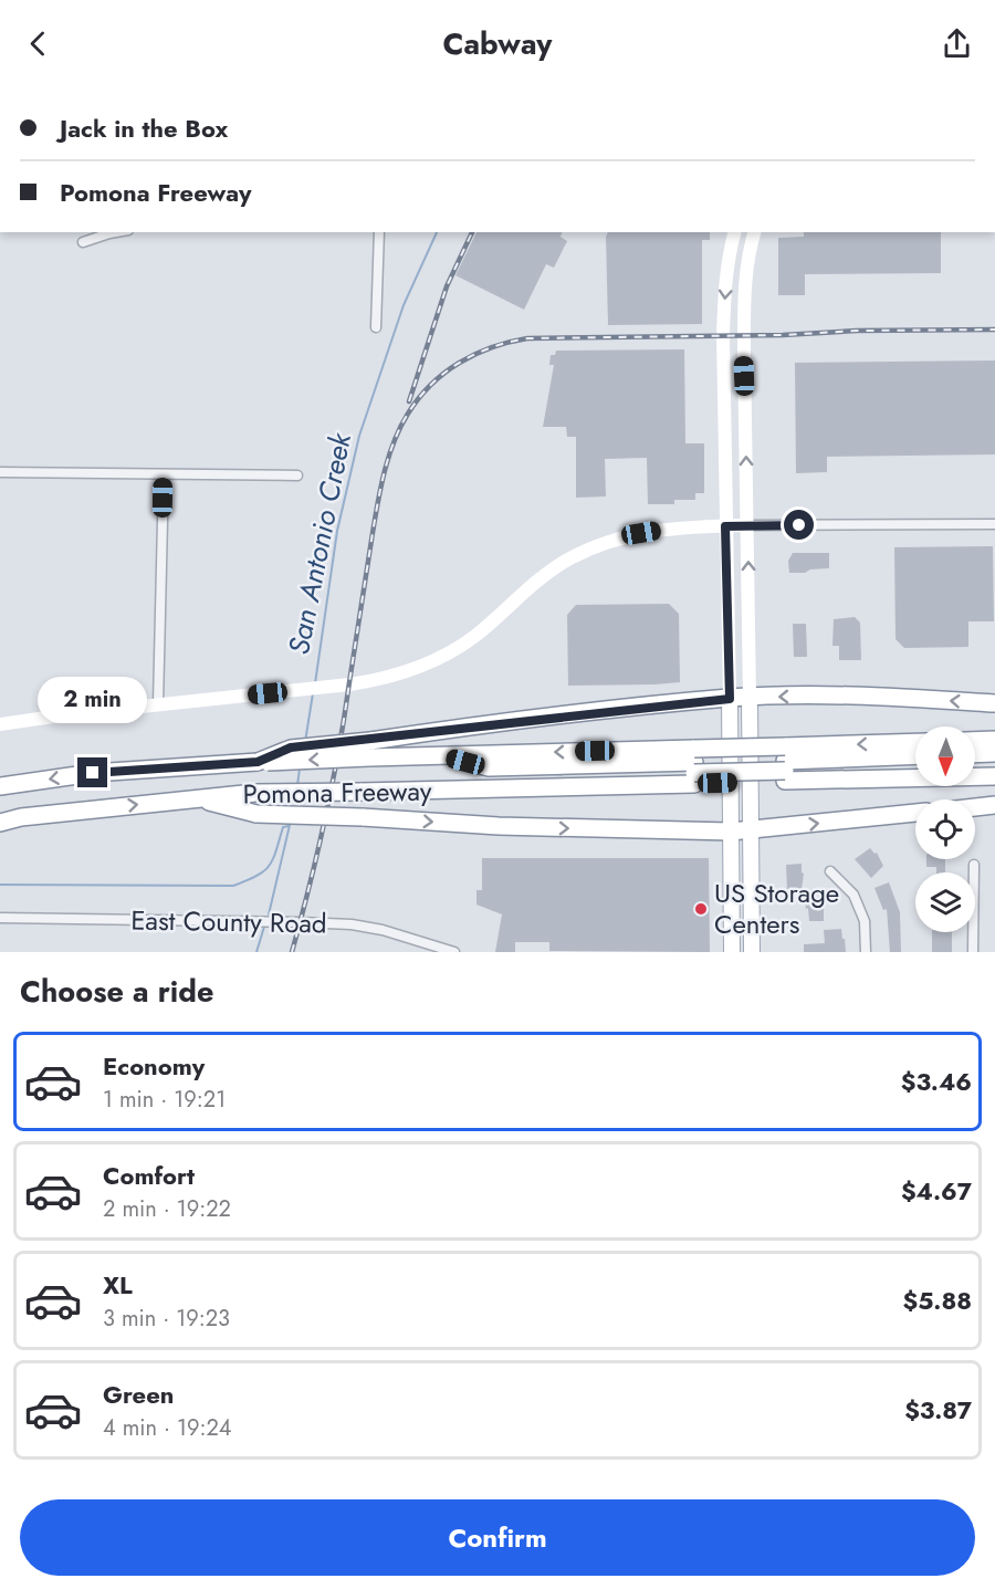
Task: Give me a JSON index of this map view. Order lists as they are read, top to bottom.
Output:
{
  "streets": {
    "highway": ["Pomona Freeway"],
    "street": ["East County Road"]
  },
  "water": ["San Antonio Creek"],
  "places": ["US Storage Centers"],
  "north": "bottom",
  "page": {
    "header": "Cabway",
    "banner": ["Jack in the Box", "Pomona Freeway"],
    "bubble": "2 min",
    "heading": "Choose a ride",
    "list": [
      {
        "name": "Economy",
        "note": "1 min · 19:21",
        "value": "$3.46"
      },
      {
        "name": "Comfort",
        "note": "2 min · 19:22",
        "value": "$4.67"
      },
      {
        "name": "XL",
        "note": "3 min · 19:23",
        "value": "$5.88"
      },
      {
        "name": "Green",
        "note": "4 min · 19:24",
        "value": "$3.87"
      }
    ],
    "buttons": "Confirm"
  }
}
